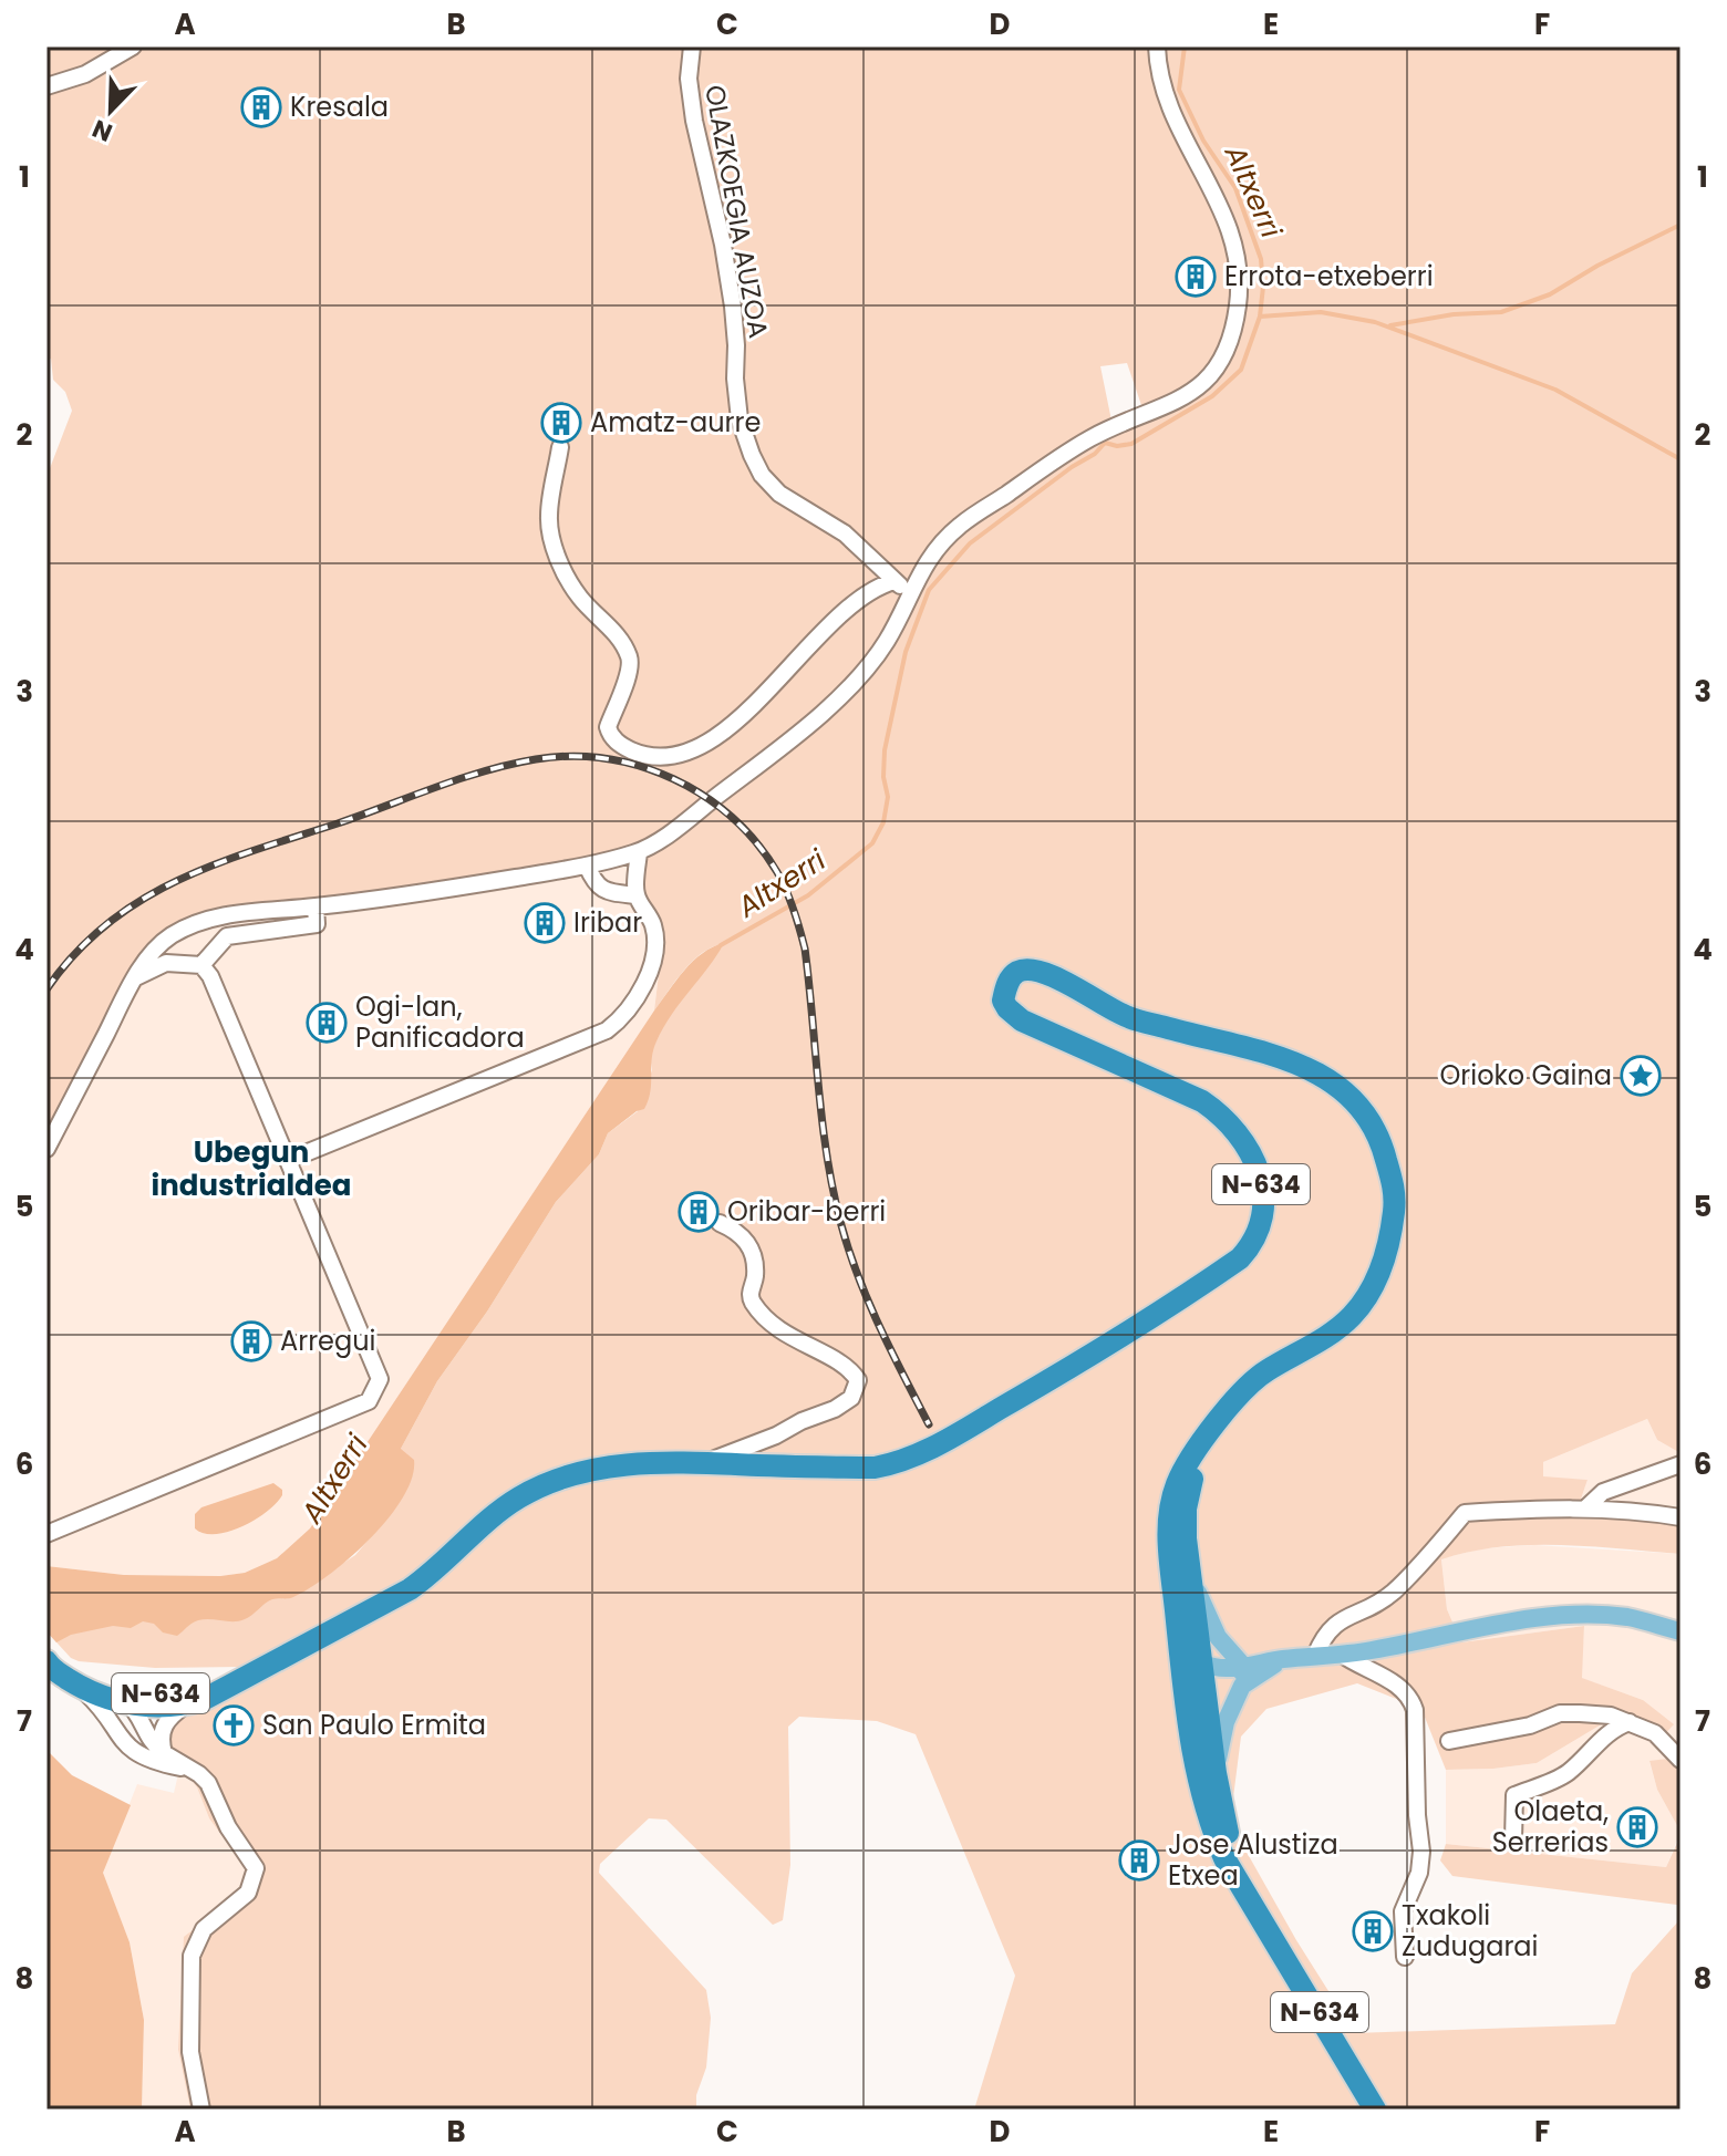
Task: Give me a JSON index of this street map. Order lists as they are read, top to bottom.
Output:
{
  "streets": {
    "highway": ["N-634"],
    "street": ["OLAZKOEGIA AUZOA"]
  },
  "districts": ["Ubegun industrialdea"],
  "water": ["Altxerri"],
  "places": {
    "building": [
      "Kresala",
      "Errota-etxeberri",
      "Amatz-aurre",
      "Iribar",
      "Ogi-lan, Panificadora",
      "Oribar-berri",
      "Arregui",
      "Olaeta, Serrerias",
      "Jose Alustiza Etxea",
      "Txakoli Zudugarai"
    ],
    "place": ["Orioko Gaina"],
    "church": ["San Paulo Ermita"]
  },
  "north": "bottom left",
  "grid": {
    "columns": [
      "A",
      "B",
      "C",
      "D",
      "E",
      "F"
    ],
    "rows": [
      "1",
      "2",
      "3",
      "4",
      "5",
      "6",
      "7",
      "8"
    ]
  }
}
